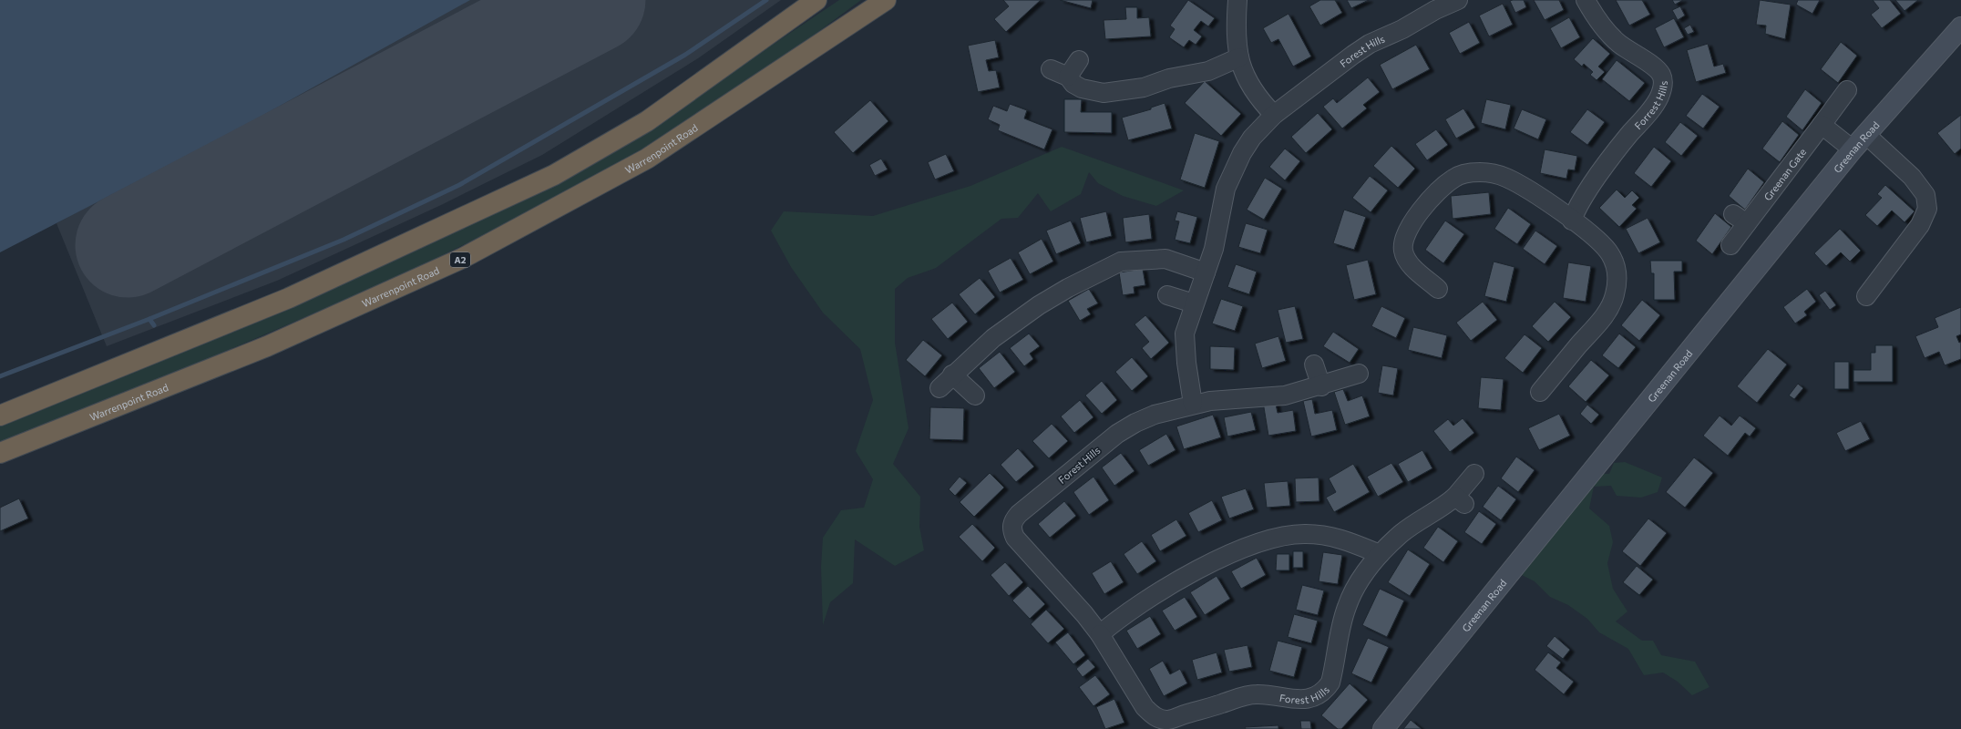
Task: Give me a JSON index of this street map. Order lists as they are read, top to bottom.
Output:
{
  "streets": {
    "highway": ["Warrenpoint Road", "A2"],
    "street": [
      "Forest Hills",
      "Forrest Hills",
      "Greenan Road",
      "Greenan Gate"
    ]
  }
}
